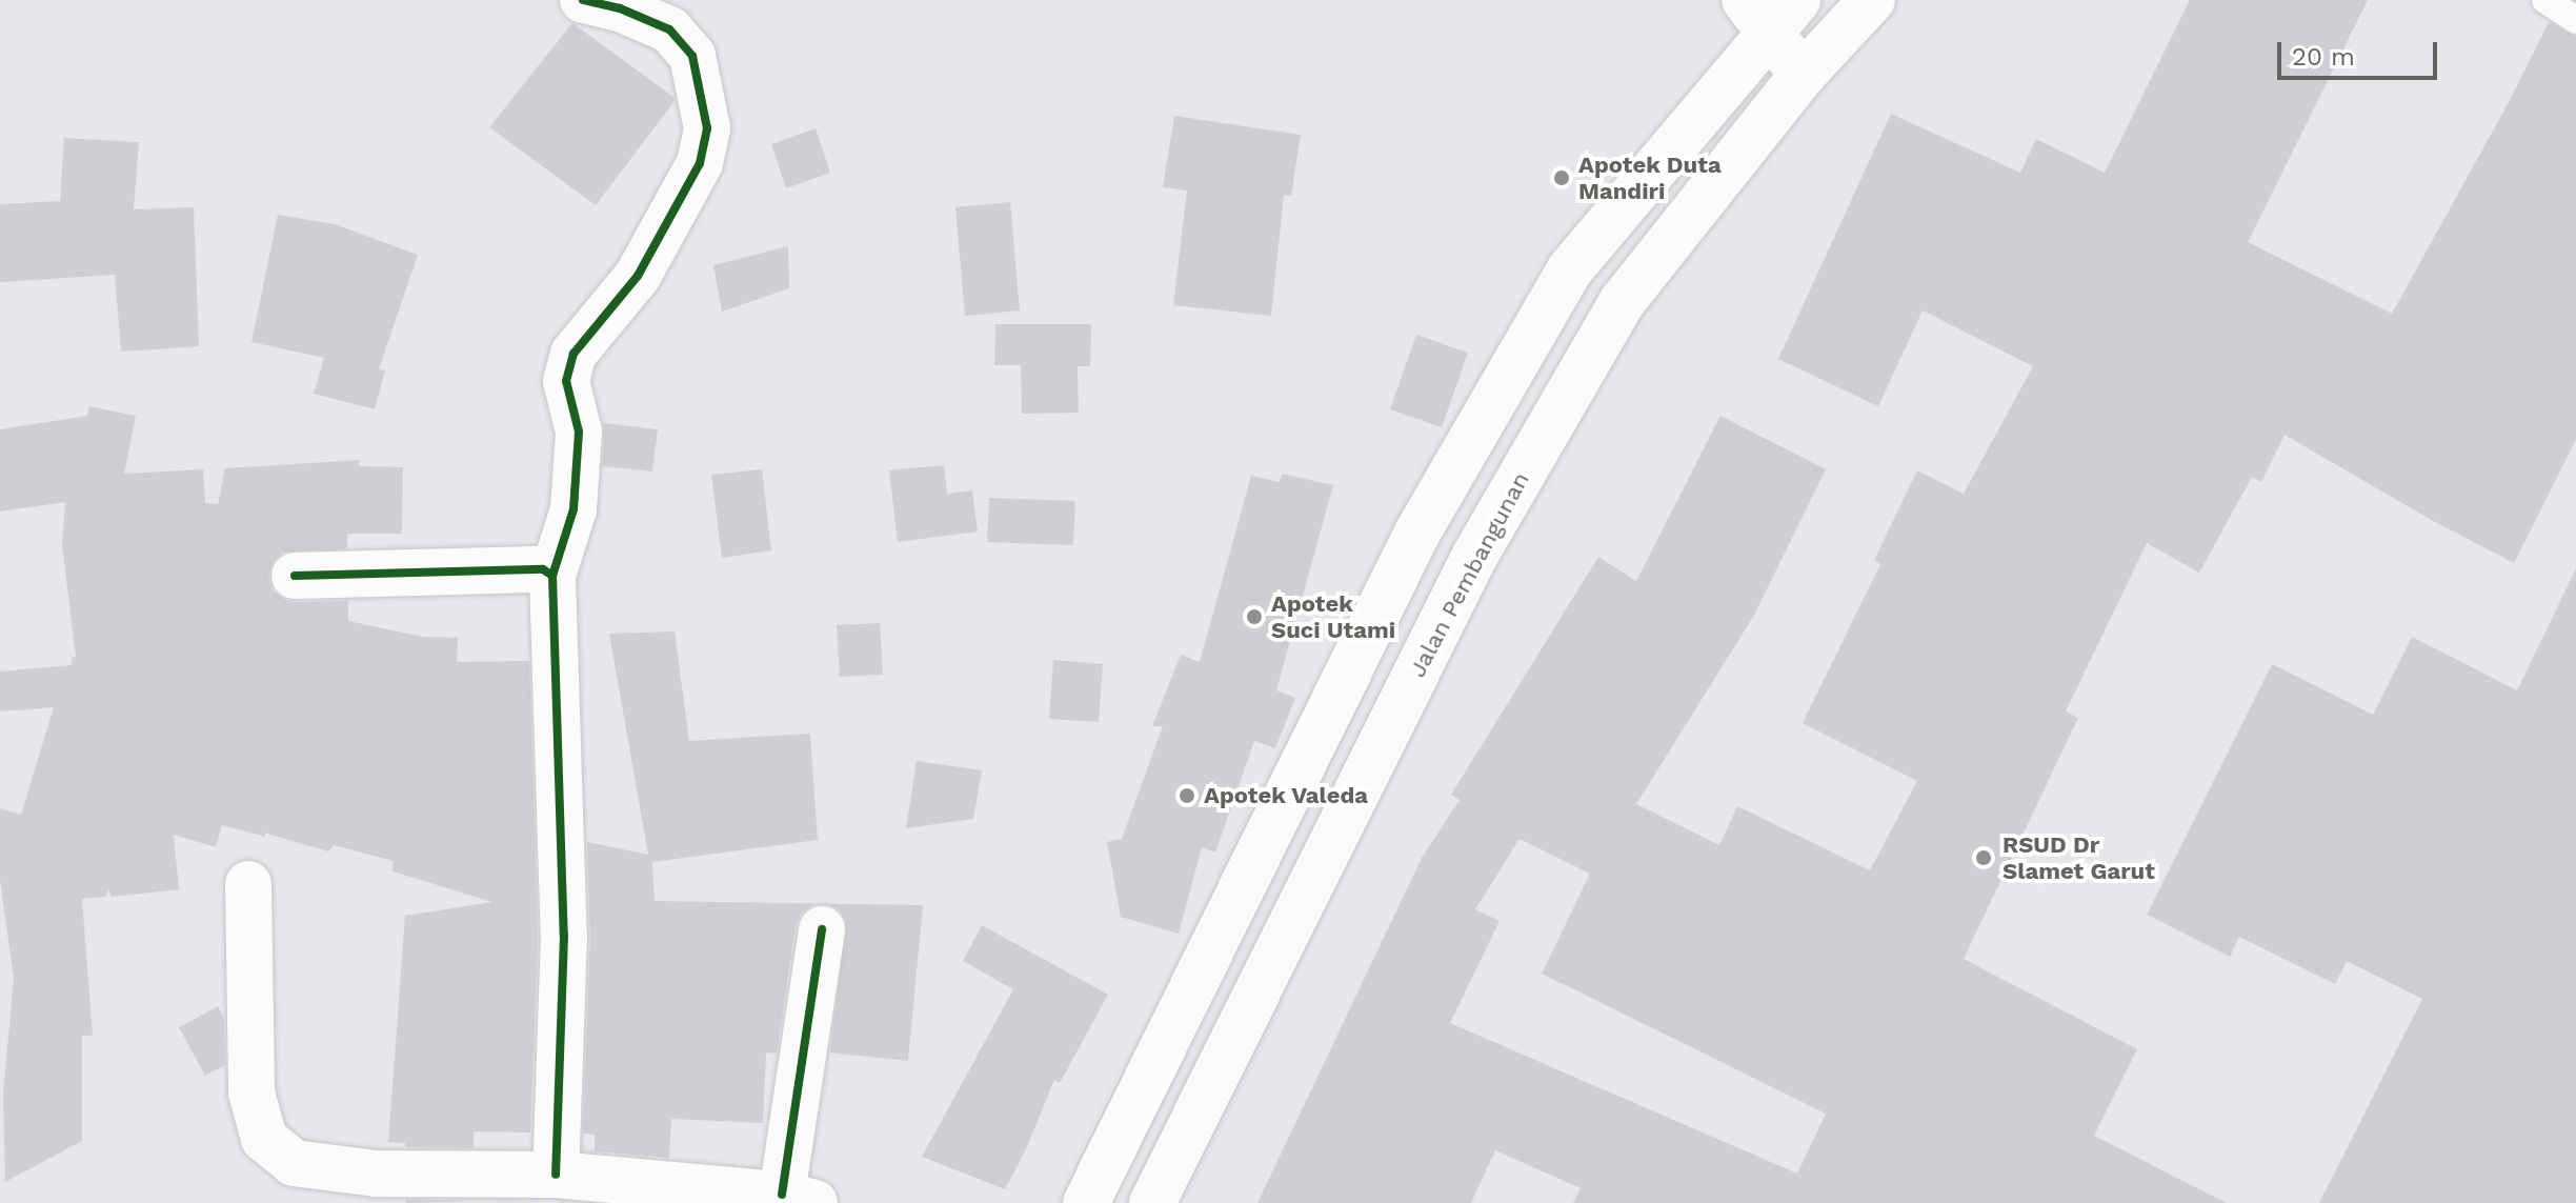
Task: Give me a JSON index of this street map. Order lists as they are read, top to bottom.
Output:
{
  "streets": {
    "main road": ["Jalan Pembangunan"]
  },
  "places": [
    "Apotek Duta Mandiri",
    "Apotek Suci Utami",
    "Apotek Valeda",
    "RSUD Dr Slamet Garut"
  ],
  "scale_bar": "20 m"
}
